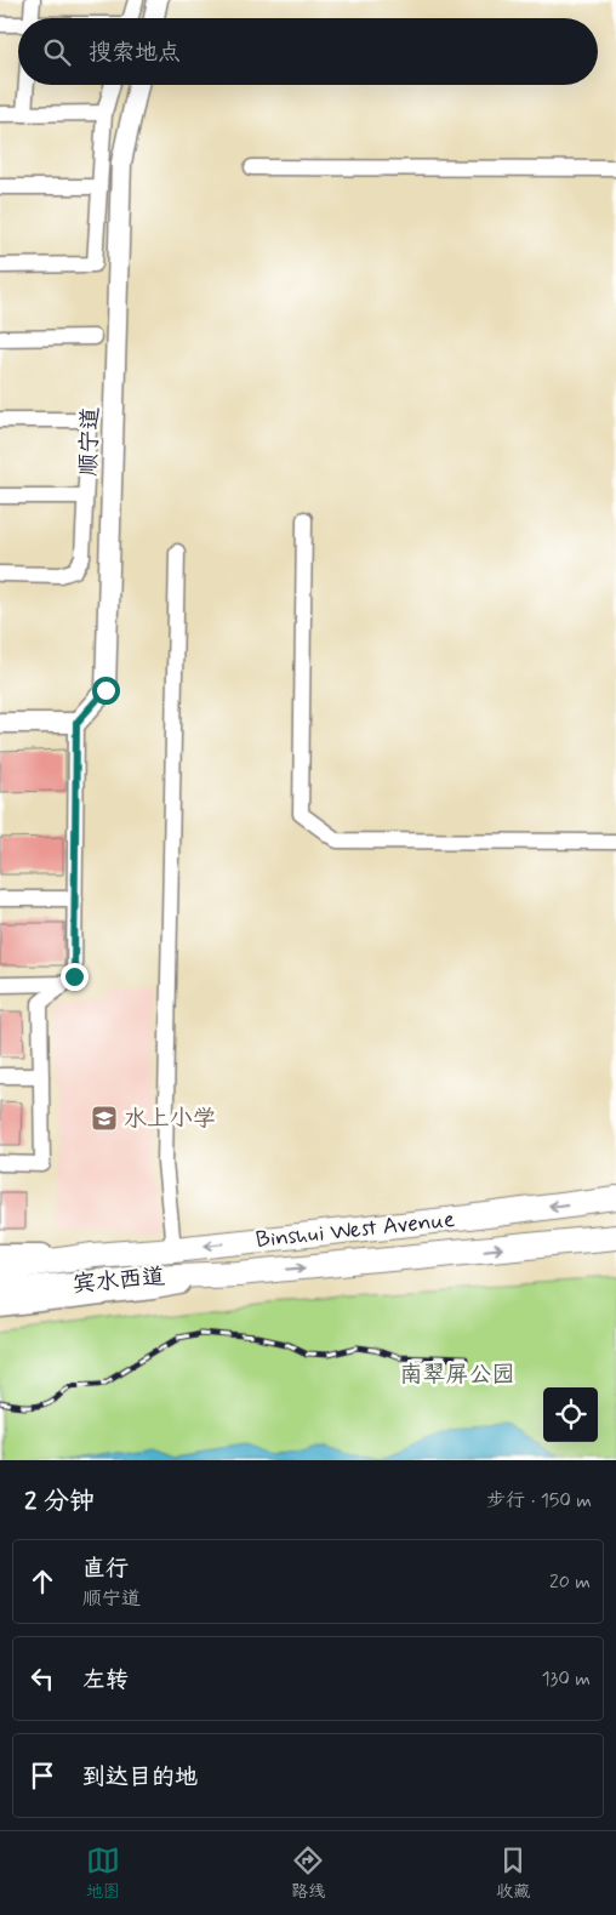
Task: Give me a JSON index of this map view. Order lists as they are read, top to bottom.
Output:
{
  "streets": {
    "main road": ["Binshui West Avenue", "宾水西道"],
    "street": ["顺宁道"]
  },
  "crossings": [
    ["Binshui West Avenue", "宾水西道"]
  ],
  "parks": ["南翠屏公园"],
  "places": {
    "school or university": ["水上小学"]
  },
  "page": {
    "search": "搜索地点",
    "heading": ["2 分钟", "步行 · 150 m"],
    "list": [
      ["直行", "顺宁道", "20 m"],
      ["左转", "130 m"],
      "到达目的地"
    ],
    "nav": ["地图", "路线", "收藏"]
  }
}
